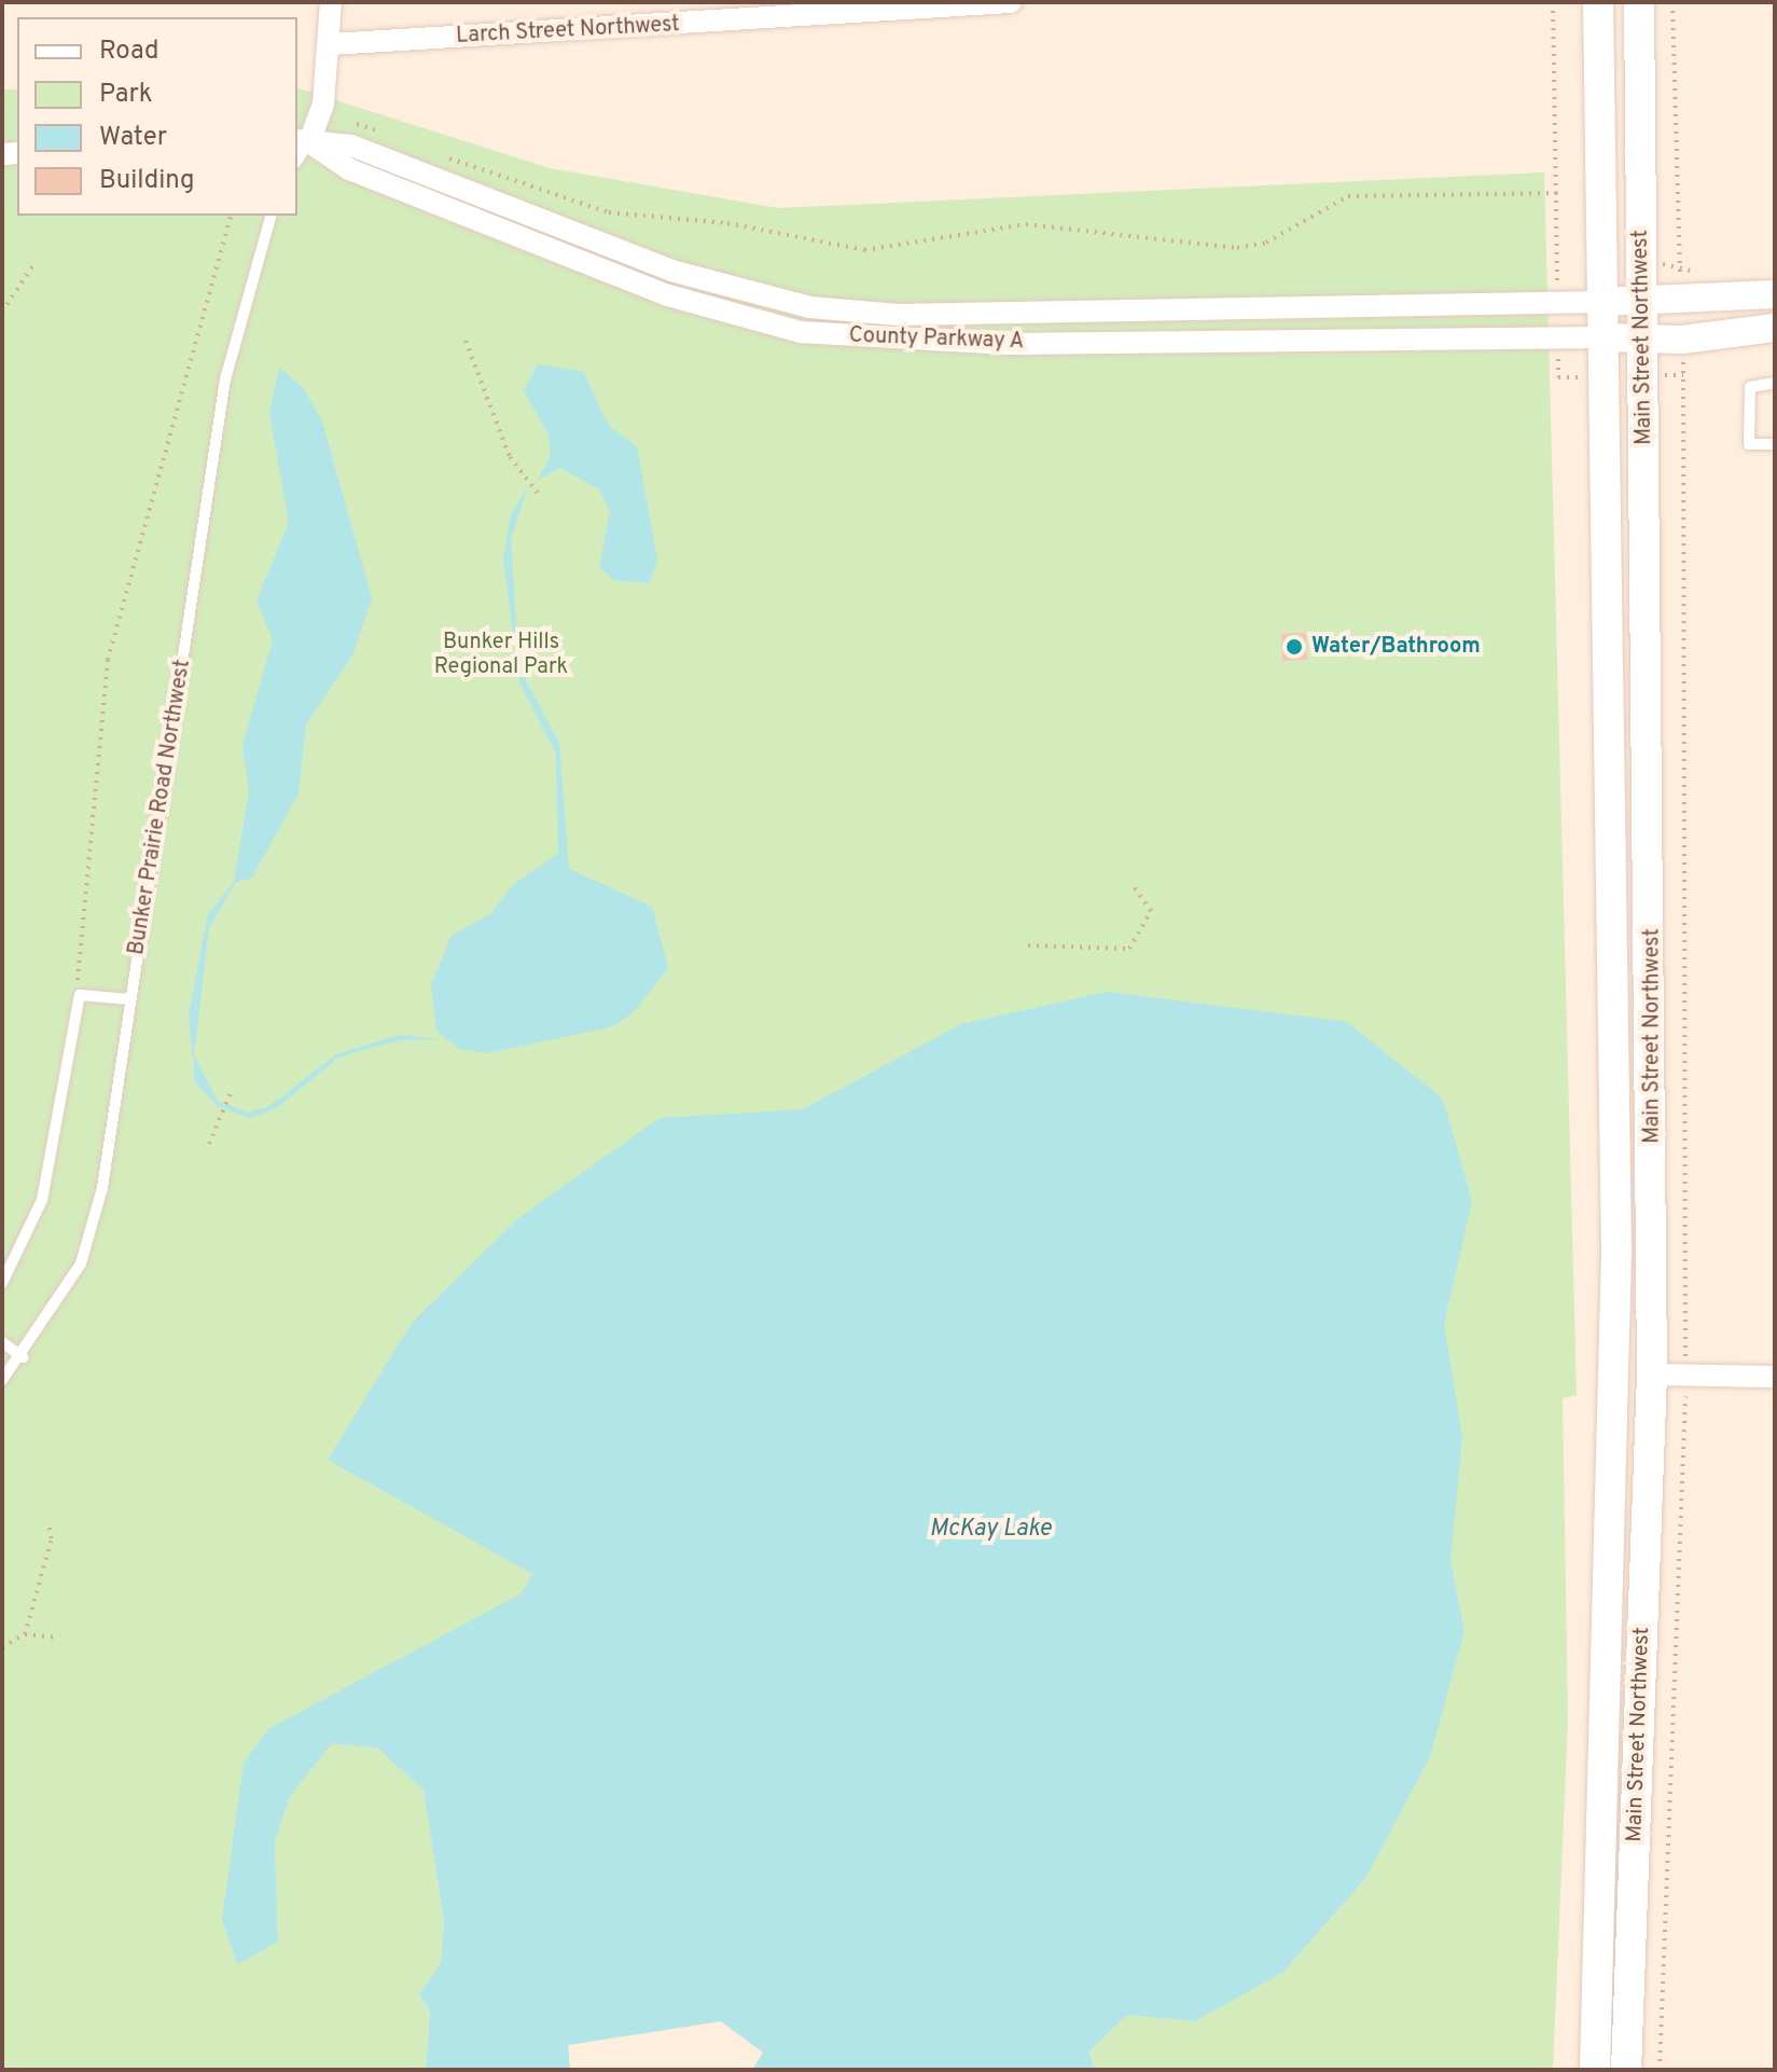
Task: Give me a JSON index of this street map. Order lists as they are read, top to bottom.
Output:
{
  "streets": {
    "main road": ["Main Street Northwest"],
    "street": ["Larch Street Northwest", "County Parkway A"],
    "lane": ["Bunker Prairie Road Northwest"]
  },
  "crossings": [
    ["Main Street Northwest", "County Parkway A"]
  ],
  "water": ["McKay Lake"],
  "parks": ["Bunker Hills Regional Park"],
  "places": ["Water/Bathroom"],
  "legend": [
    "Road",
    "Park",
    "Water",
    "Building"
  ]
}
